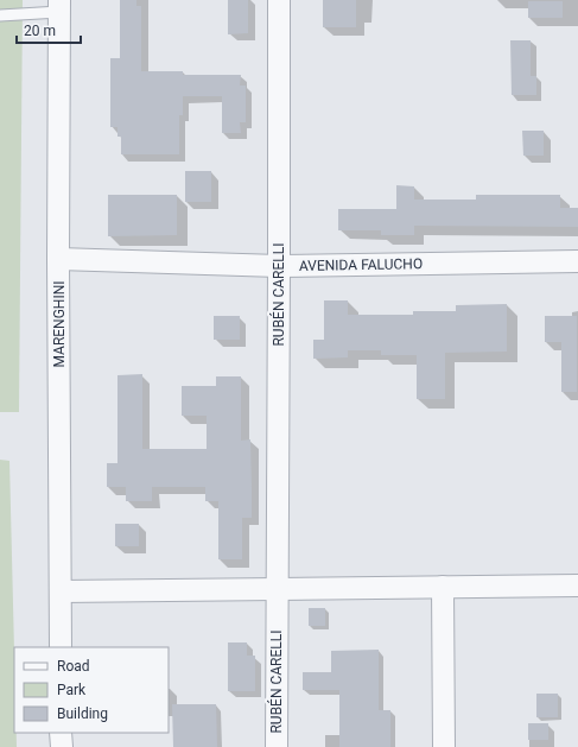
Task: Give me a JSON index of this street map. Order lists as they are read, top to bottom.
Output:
{
  "streets": {
    "street": ["AVENIDA FALUCHO", "RUBÉN CARELLI", "MARENGHINI"]
  },
  "crossings": [
    ["AVENIDA FALUCHO", "RUBÉN CARELLI"],
    ["AVENIDA FALUCHO", "MARENGHINI"]
  ],
  "legend": ["Road", "Park", "Building"],
  "scale_bar": "20 m"
}
